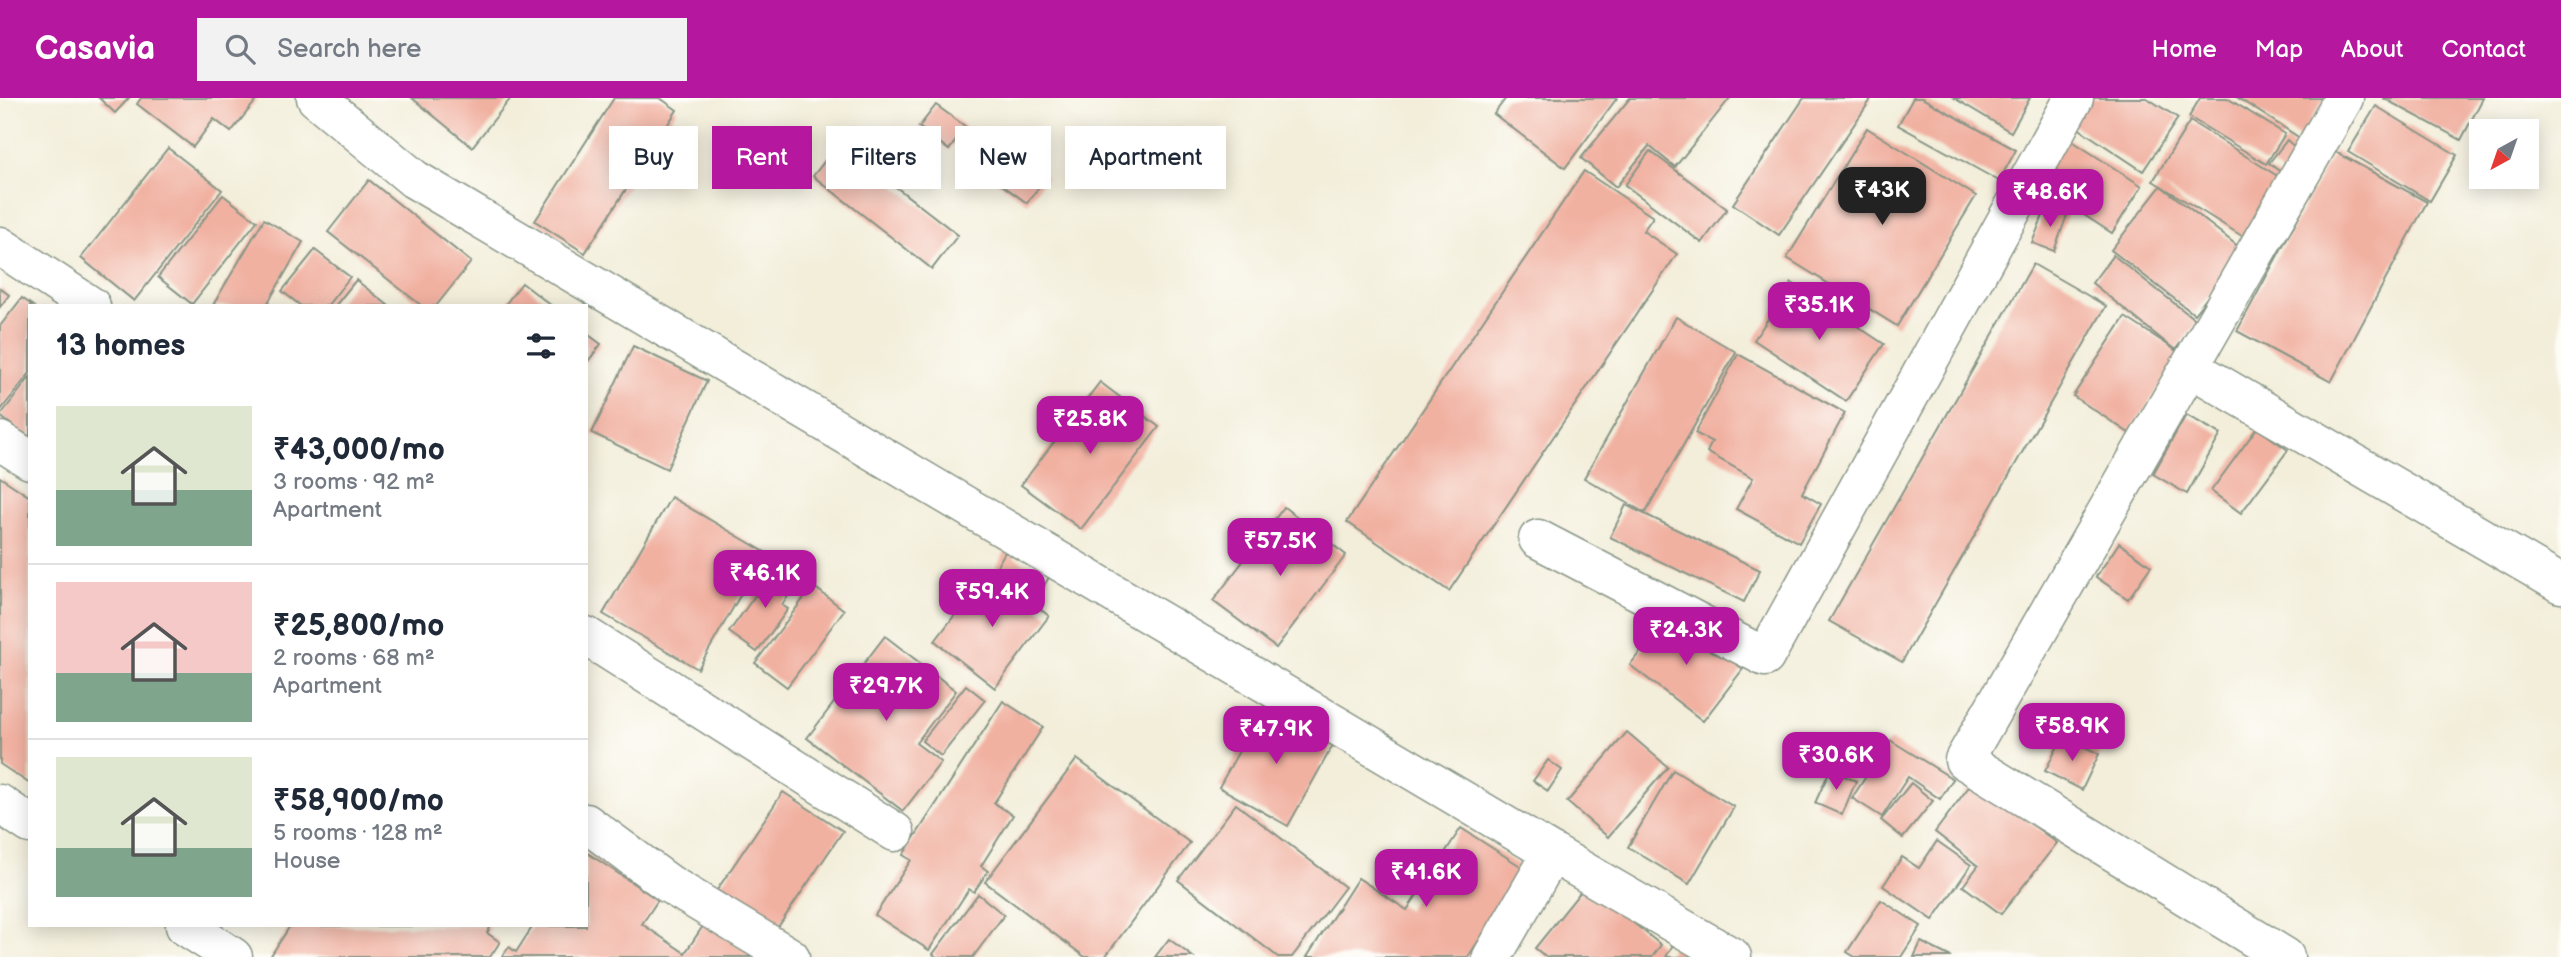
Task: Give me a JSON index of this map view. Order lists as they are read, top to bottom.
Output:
{
  "north": "bottom left",
  "page": {
    "header": "Casavia",
    "search": "Search here",
    "nav": [
      "Home",
      "Map",
      "About",
      "Contact"
    ],
    "chip": [
      "Buy",
      "Rent",
      "Filters",
      "New",
      "Apartment"
    ],
    "price": [
      "₹43K",
      "₹48.6K",
      "₹35.1K",
      "₹25.8K",
      "₹57.5K",
      "₹46.1K",
      "₹59.4K",
      "₹24.3K",
      "₹29.7K",
      "₹58.9K",
      "₹47.9K",
      "₹30.6K",
      "₹41.6K"
    ],
    "heading": "13 homes",
    "list": [
      {
        "name": "₹43,000/mo",
        "note": "3 rooms · 92 m² · Apartment"
      },
      {
        "name": "₹25,800/mo",
        "note": "2 rooms · 68 m² · Apartment"
      },
      {
        "name": "₹58,900/mo",
        "note": "5 rooms · 128 m² · House"
      }
    ]
  }
}
